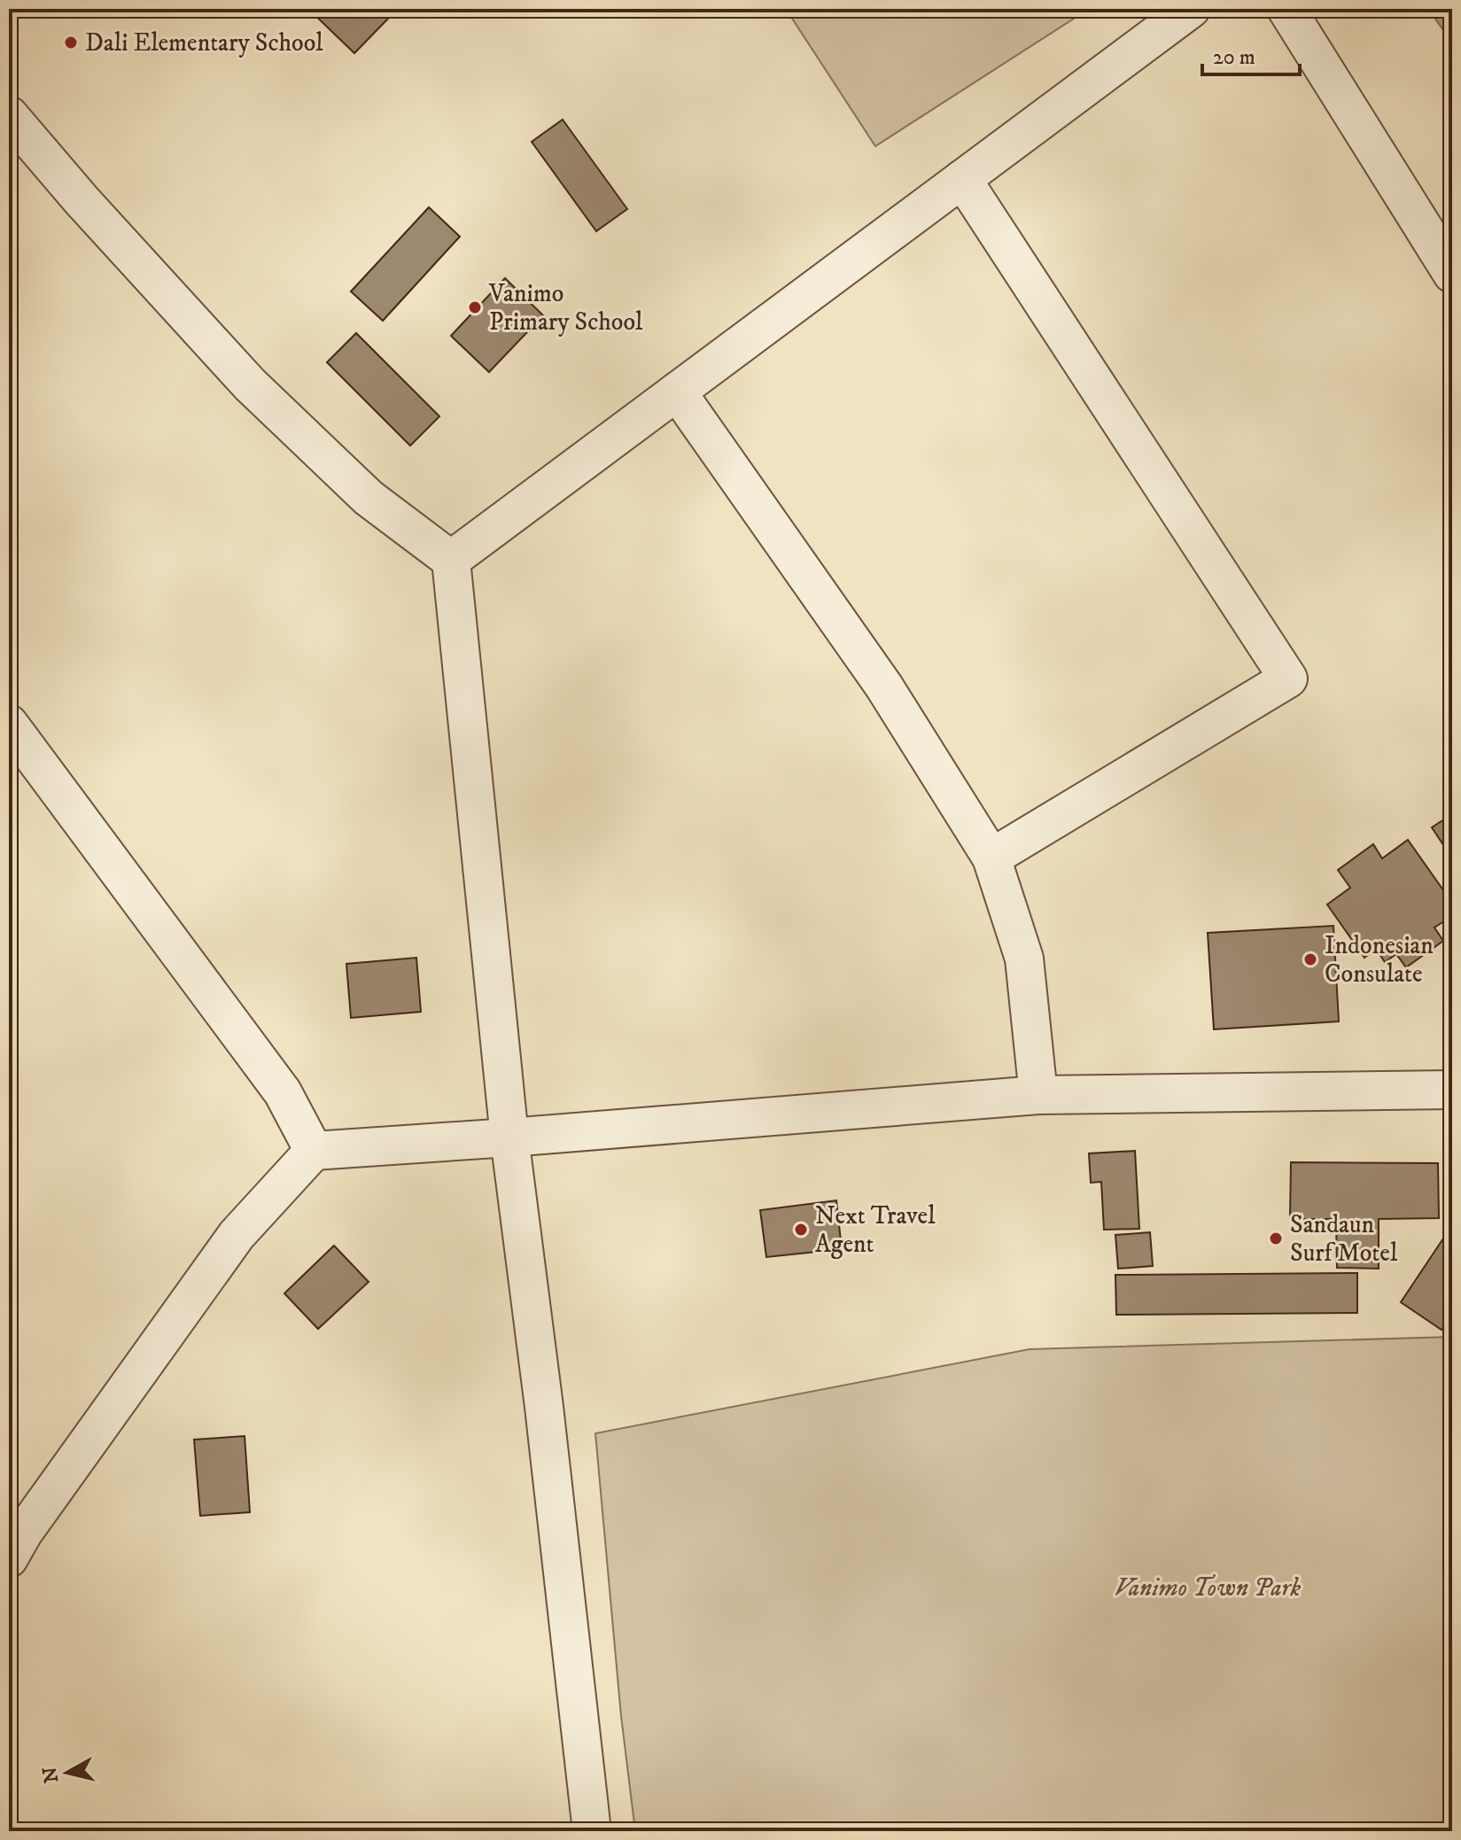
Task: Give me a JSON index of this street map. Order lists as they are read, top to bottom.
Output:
{
  "parks": ["Vanimo Town Park"],
  "places": [
    "Dali Elementary School",
    "Vanimo Primary School",
    "Indonesian Consulate",
    "Next Travel Agent",
    "Sandaun Surf Motel"
  ],
  "scale_bar": "20 m",
  "north": "left"
}
